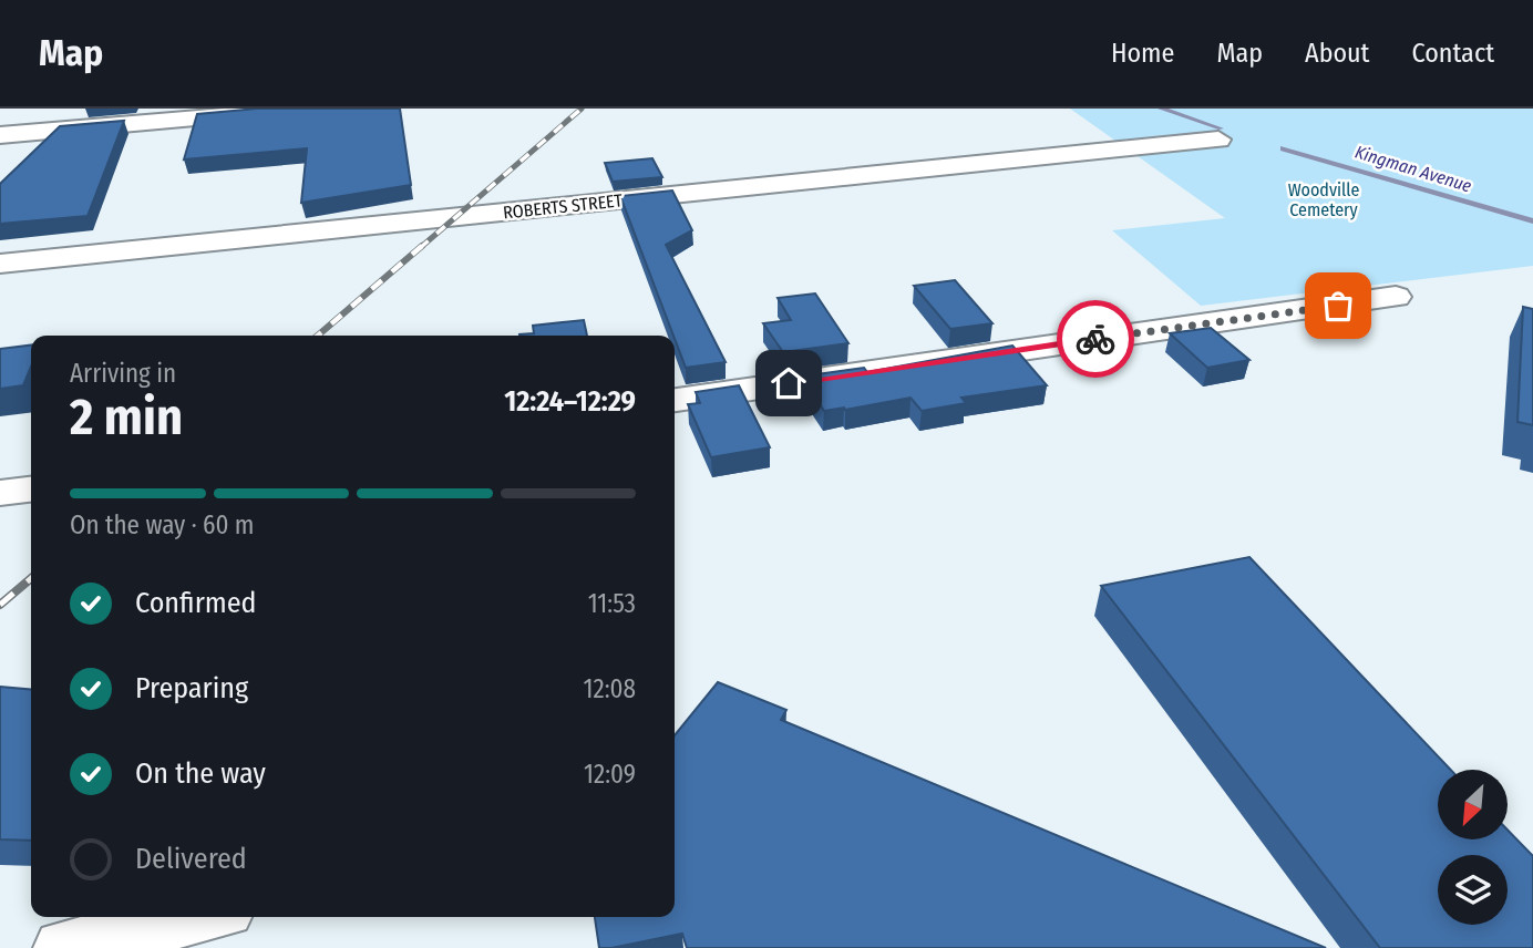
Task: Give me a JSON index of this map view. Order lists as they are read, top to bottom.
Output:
{
  "streets": {
    "street": ["ROBERTS STREET"]
  },
  "water": ["Kingman Avenue"],
  "parks": ["Woodville Cemetery"],
  "north": "bottom left",
  "page": {
    "header": "Map",
    "nav": [
      "Home",
      "Map",
      "About",
      "Contact"
    ],
    "heading": ["2 min", "Arriving in", "12:24–12:29"],
    "bar": "On the way · 60 m",
    "list": [
      ["Confirmed", "11:53"],
      ["Preparing", "12:08"],
      ["On the way", "12:09"],
      "Delivered"
    ]
  }
}
